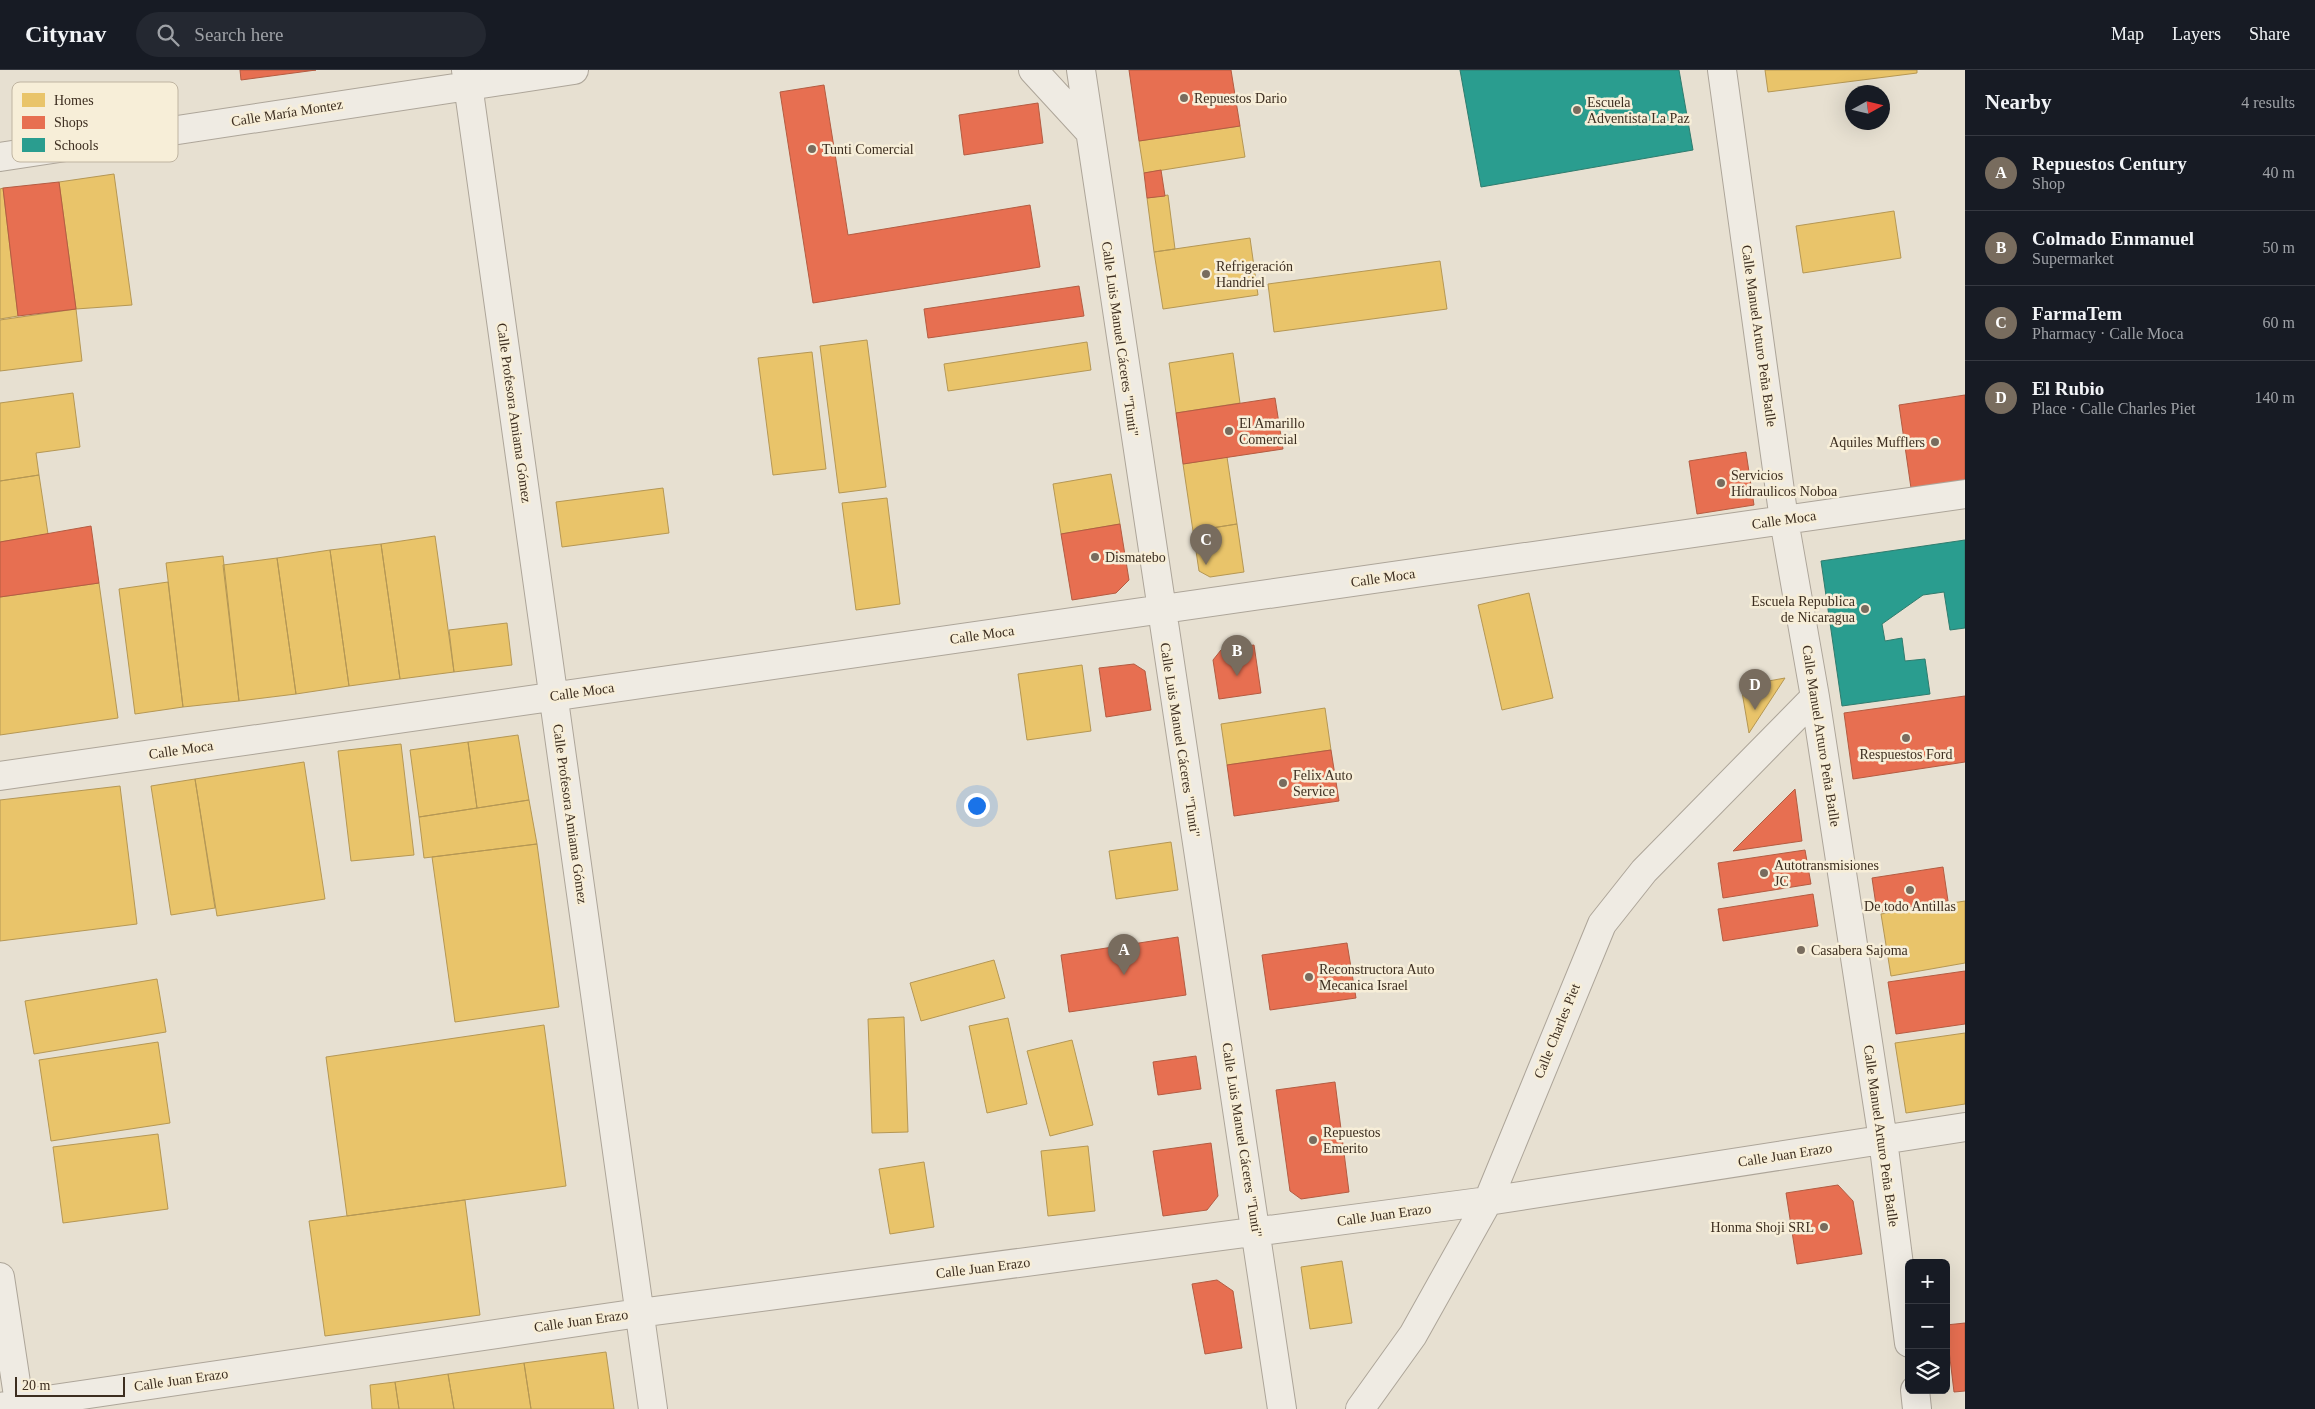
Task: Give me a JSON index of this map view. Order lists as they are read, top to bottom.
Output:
{
  "streets": {
    "street": [
      "Calle María Montez",
      "Calle Manuel Arturo Peña Batlle",
      "Calle Luis Manuel Cáceres \"Tunti\"",
      "Calle Profesora Amiama Gómez",
      "Calle Moca",
      "Calle Charles Piet",
      "Calle Juan Erazo"
    ]
  },
  "crossings": [
    ["Calle María Montez", "Calle Profesora Amiama Gómez"],
    ["Calle Manuel Arturo Peña Batlle", "Calle Moca"],
    ["Calle Manuel Arturo Peña Batlle", "Calle Charles Piet"],
    ["Calle Manuel Arturo Peña Batlle", "Calle Juan Erazo"],
    ["Calle Luis Manuel Cáceres \"Tunti\"", "Calle Moca"],
    ["Calle Luis Manuel Cáceres \"Tunti\"", "Calle Juan Erazo"],
    ["Calle Profesora Amiama Gómez", "Calle Moca"],
    ["Calle Profesora Amiama Gómez", "Calle Juan Erazo"],
    ["Calle Charles Piet", "Calle Juan Erazo"]
  ],
  "places": [
    "Repuestos Dario",
    "Escuela Adventista La Paz",
    "Tunti Comercial",
    "Refrigeración Handriel",
    "El Amarillo Comercial",
    "Aquiles Mufflers",
    "Servicios Hidraulicos Noboa",
    "Dismatebo",
    "Escuela Republica de Nicaragua",
    "Respuestos Ford",
    "Felix Auto Service",
    "Autotransmisiones JC",
    "De todo Antillas",
    "Casabera Sajoma",
    "Reconstructora Auto Mecanica Israel",
    "Repuestos Emerito",
    "Honma Shoji SRL"
  ],
  "legend": ["Homes", "Shops", "Schools"],
  "scale_bar": "20 m",
  "north": "right",
  "page": {
    "header": "Citynav",
    "search": "Search here",
    "nav": ["Map", "Layers", "Share"],
    "heading": ["Nearby", "4 results"],
    "list": [
      {
        "mark": "A",
        "name": "Repuestos Century",
        "note": "Shop",
        "value": "40 m"
      },
      {
        "mark": "B",
        "name": "Colmado Enmanuel",
        "note": "Supermarket",
        "value": "50 m"
      },
      {
        "mark": "C",
        "name": "FarmaTem",
        "note": "Pharmacy · Calle Moca",
        "value": "60 m"
      },
      {
        "mark": "D",
        "name": "El Rubio",
        "note": "Place · Calle Charles Piet",
        "value": "140 m"
      }
    ],
    "pins": [
      "C",
      "B",
      "D",
      "A"
    ],
    "map_buttons": ["+", "−"],
    "scale": "20 m"
  }
}
